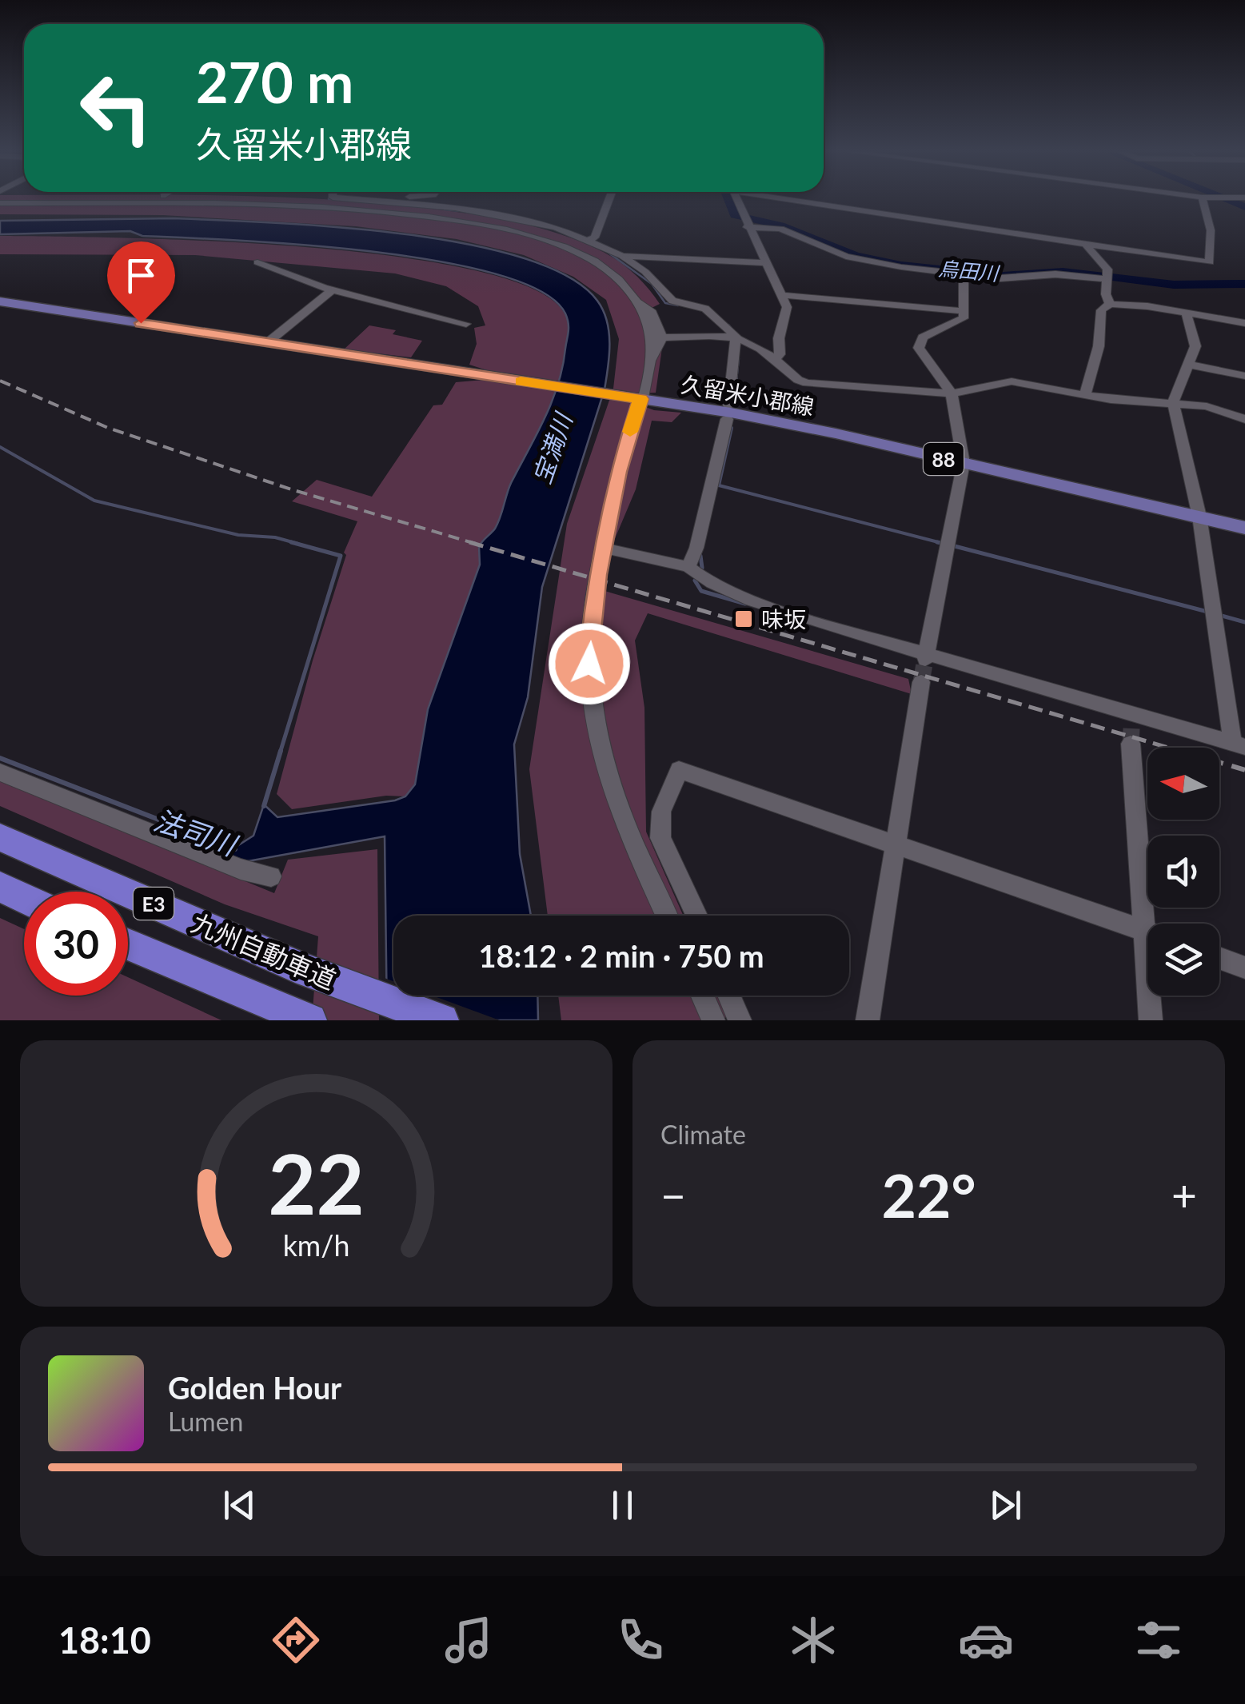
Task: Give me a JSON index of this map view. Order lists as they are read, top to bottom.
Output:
{
  "streets": {
    "highway": ["E3", "九州自動車道"],
    "main road": ["久留米小郡線", "88"]
  },
  "water": ["烏田川", "宝満川", "法司川"],
  "places": {
    "transit": ["味坂"]
  },
  "north": "left",
  "page": {
    "turn": ["270 m", "久留米小郡線"],
    "limit": "30",
    "trip": "18:12 · 2 min · 750 m",
    "tile": "Climate",
    "heat": ["−", "22°", "+"],
    "song": ["Golden Hour", "Lumen"],
    "tabs": "18:10",
    "gauge": ["22", "km/h"]
  }
}
